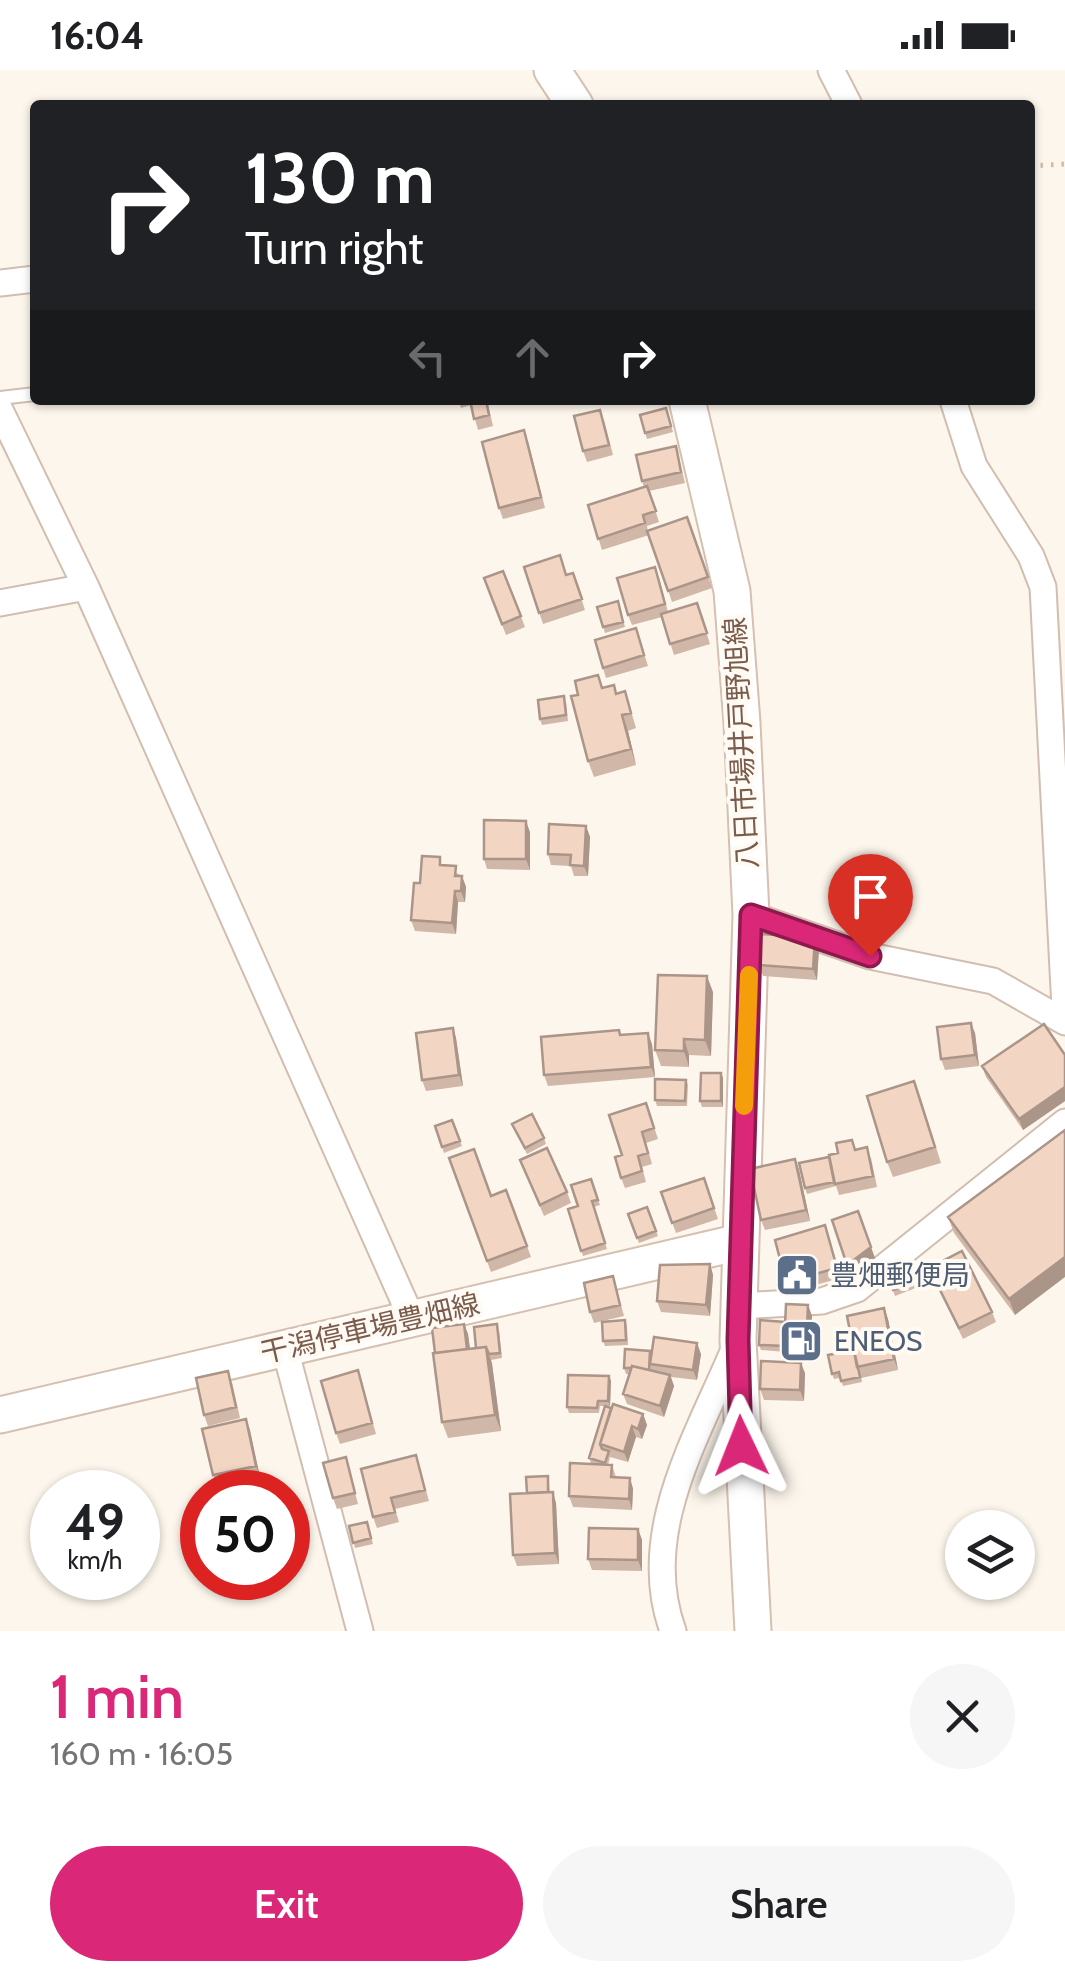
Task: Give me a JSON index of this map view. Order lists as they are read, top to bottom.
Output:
{
  "streets": {
    "main road": ["八日市場井戸野旭線", "干潟停車場豊畑線"]
  },
  "crossings": [
    ["八日市場井戸野旭線", "干潟停車場豊畑線"]
  ],
  "places": {
    "public building": ["豊畑郵便局"],
    "fuel station": ["ENEOS"]
  },
  "page": {
    "status": "16:04",
    "turn": ["130 m", "Turn right"],
    "speed": "49 km/h",
    "limit": "50",
    "heading": ["1 min", "160 m · 16:05"],
    "buttons": ["Exit", "Share"]
  }
}
